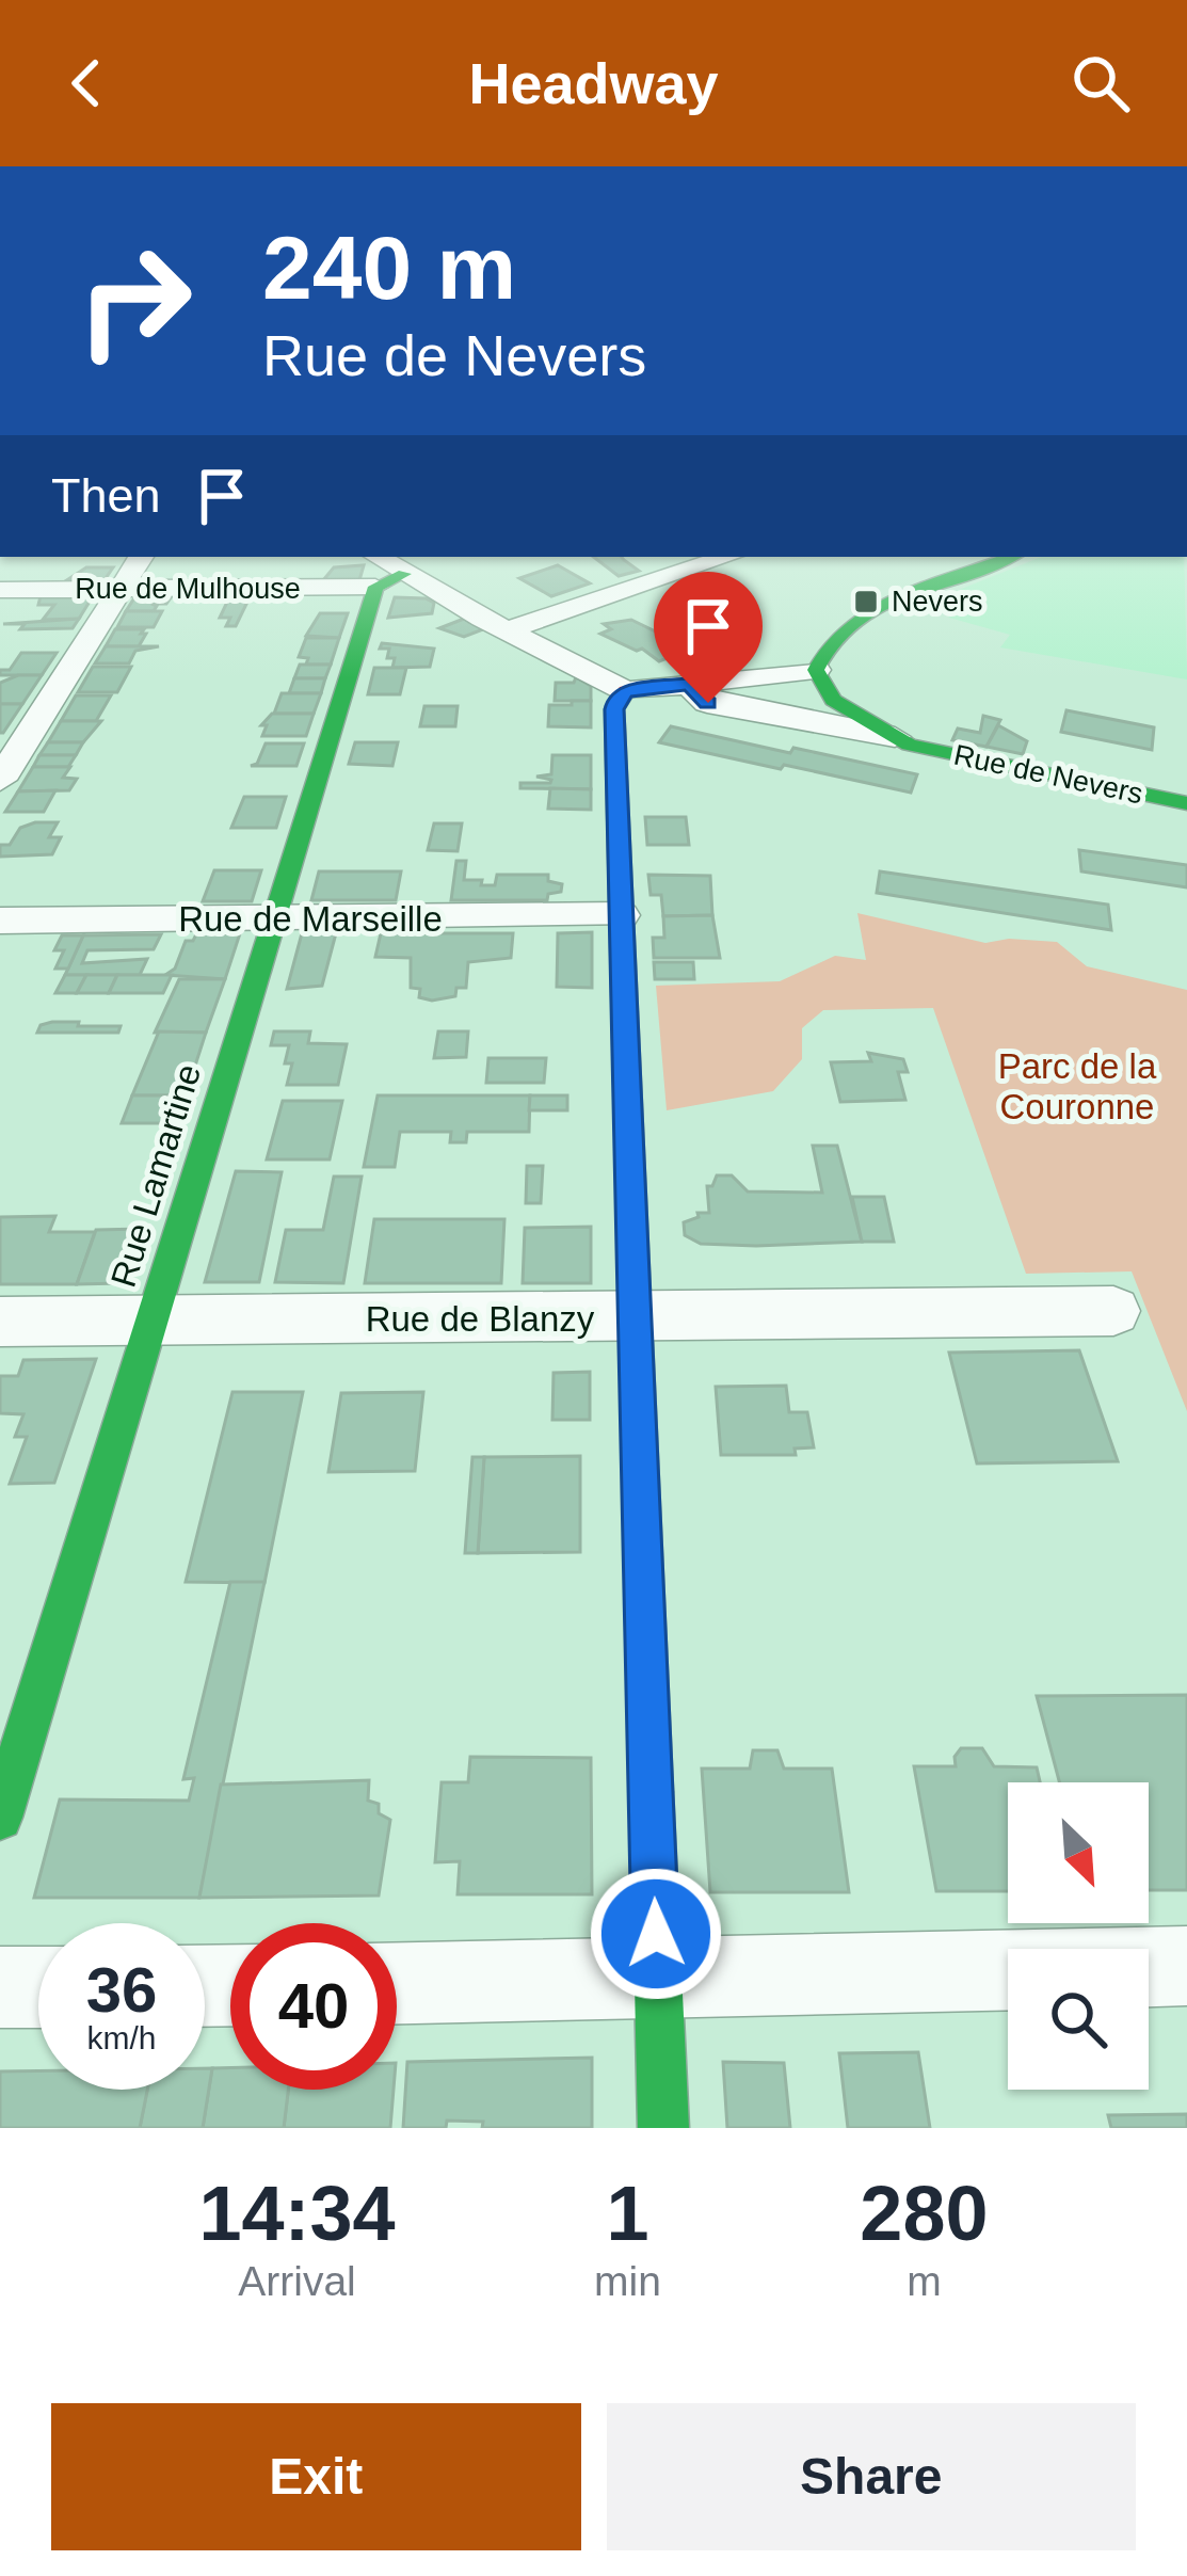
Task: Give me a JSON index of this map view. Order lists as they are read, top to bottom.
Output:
{
  "streets": {
    "street": [
      "Rue de Mulhouse",
      "Rue de Nevers",
      "Rue de Marseille",
      "Rue Lamartine",
      "Rue de Blanzy"
    ]
  },
  "crossings": [
    ["Rue de Mulhouse", "Rue Lamartine"],
    ["Rue de Marseille", "Rue Lamartine"],
    ["Rue Lamartine", "Rue de Blanzy"]
  ],
  "parks": ["Parc de la Couronne"],
  "places": {
    "transit": ["Nevers"]
  },
  "north": "bottom right",
  "page": {
    "header": "Headway",
    "turn": ["240 m", "Rue de Nevers"],
    "then": "Then",
    "speed": "36 km/h",
    "limit": "40",
    "eta": [
      "14:34",
      "Arrival",
      "1",
      "min",
      "280",
      "m"
    ],
    "buttons": ["Exit", "Share"]
  }
}
